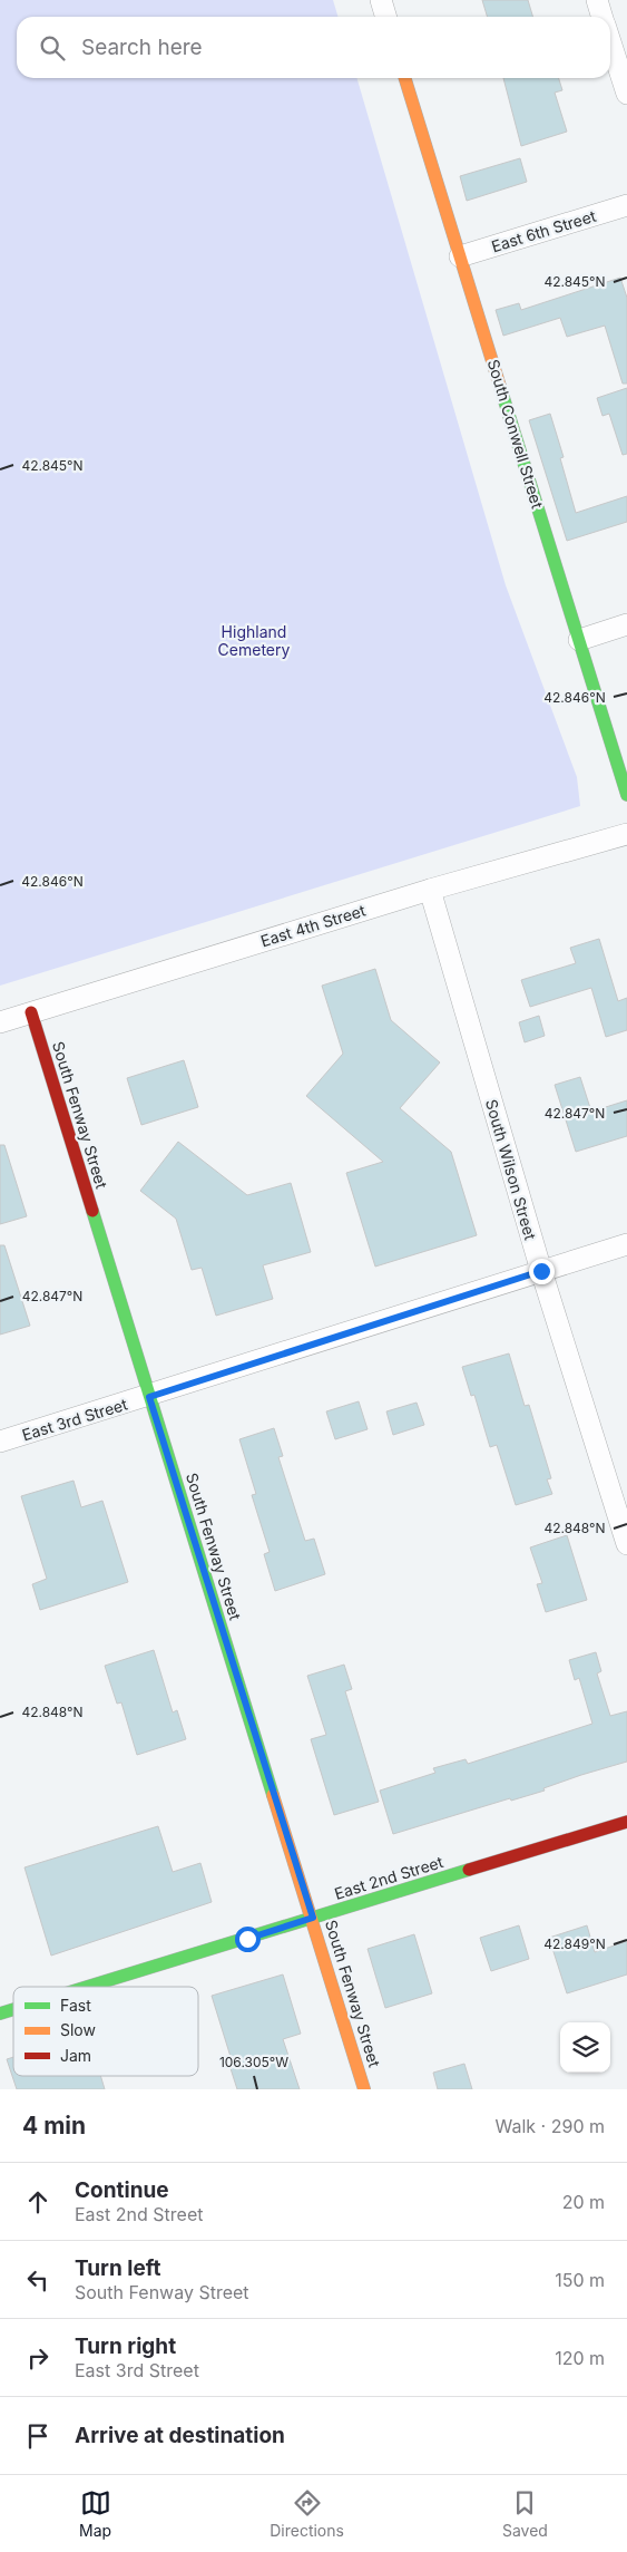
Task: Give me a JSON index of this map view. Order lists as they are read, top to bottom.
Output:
{
  "streets": {
    "street": [
      "East 6th Street",
      "South Conwell Street",
      "East 4th Street",
      "South Fenway Street",
      "South Wilson Street",
      "East 3rd Street",
      "East 2nd Street"
    ]
  },
  "crossings": [
    ["East 6th Street", "South Conwell Street"],
    ["East 4th Street", "South Fenway Street"],
    ["East 4th Street", "South Wilson Street"],
    ["South Fenway Street", "East 3rd Street"],
    ["South Fenway Street", "East 2nd Street"],
    ["South Wilson Street", "East 3rd Street"]
  ],
  "parks": ["Highland Cemetery"],
  "legend": ["Fast", "Slow", "Jam"],
  "page": {
    "search": "Search here",
    "heading": ["4 min", "Walk · 290 m"],
    "list": [
      ["Continue", "East 2nd Street", "20 m"],
      ["Turn left", "South Fenway Street", "150 m"],
      ["Turn right", "East 3rd Street", "120 m"],
      "Arrive at destination"
    ],
    "nav": ["Map", "Directions", "Saved"]
  },
  "coordinates": [
    "42.845°N",
    "42.846°N",
    "42.847°N",
    "42.848°N",
    "42.849°N",
    "106.305°W"
  ]
}
